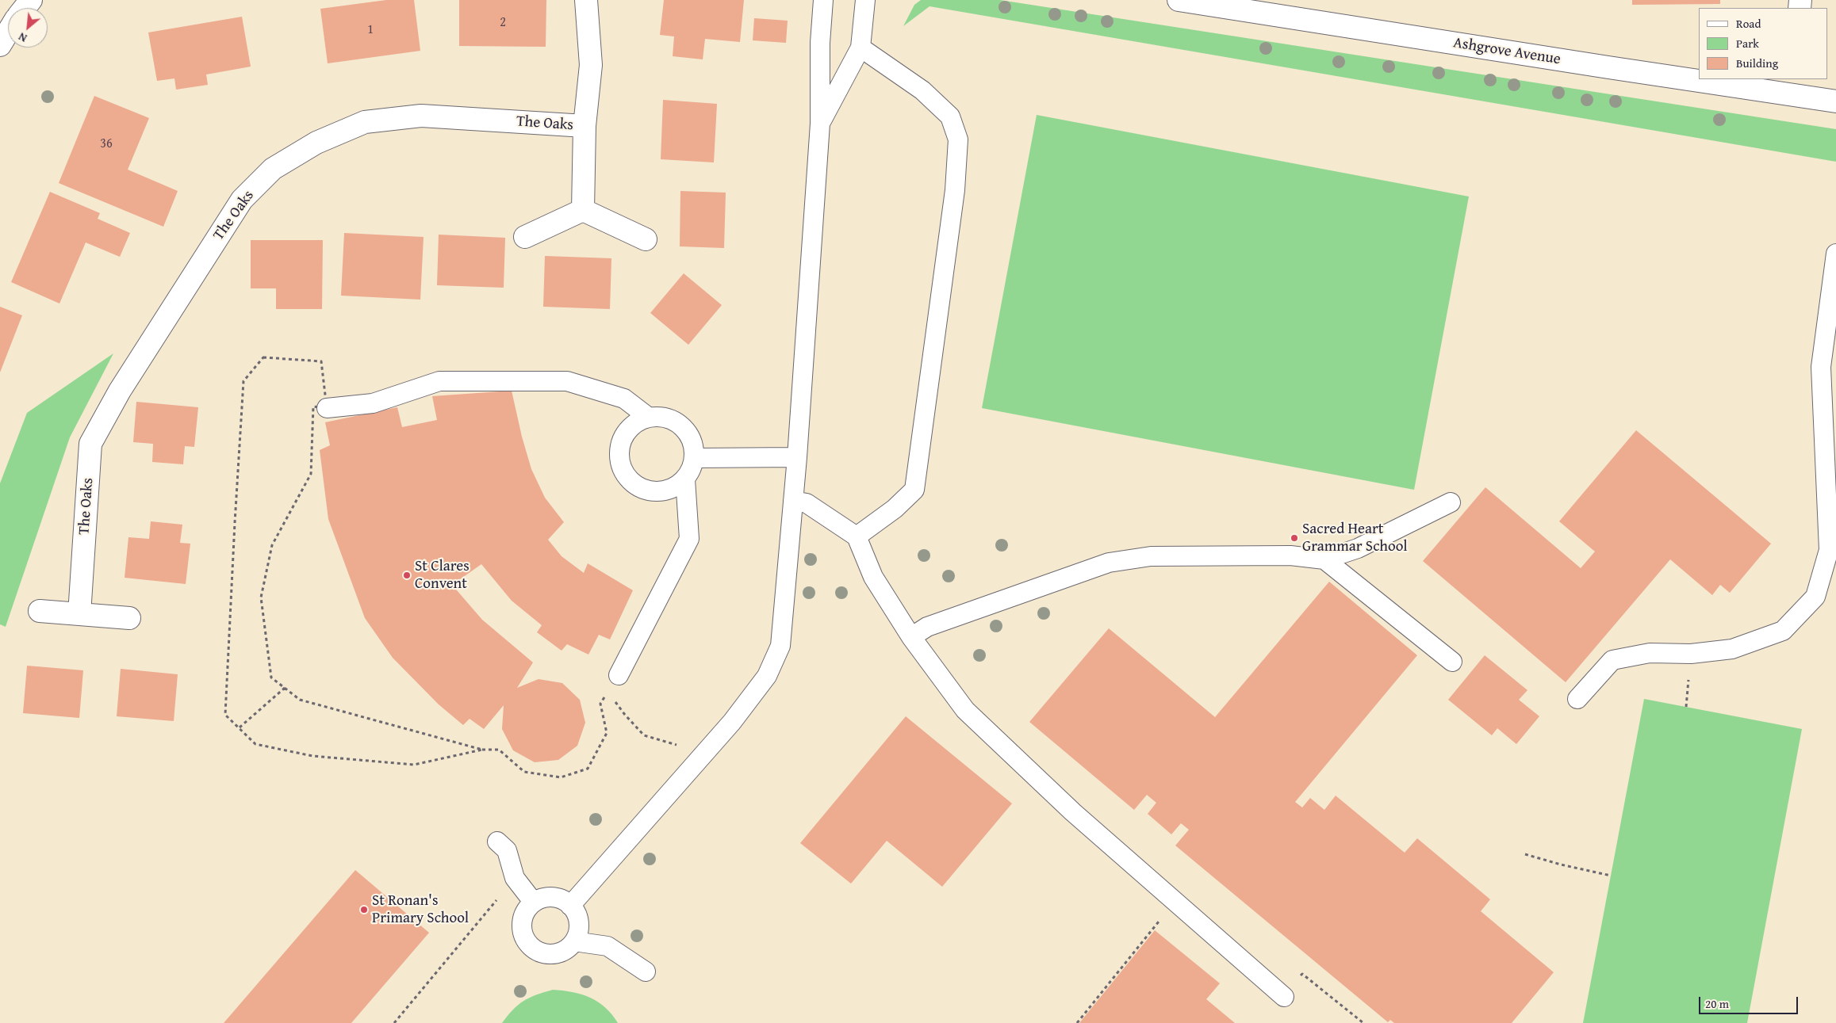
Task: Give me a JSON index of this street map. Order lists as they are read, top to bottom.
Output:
{
  "streets": {
    "street": ["Ashgrove Avenue", "The Oaks"]
  },
  "places": ["Sacred Heart Grammar School", "St Clares Convent", "St Ronan's Primary School"],
  "house_numbers": ["2", "1", "36"],
  "legend": ["Road", "Park", "Building"],
  "scale_bar": "20 m",
  "north": "bottom left"
}
